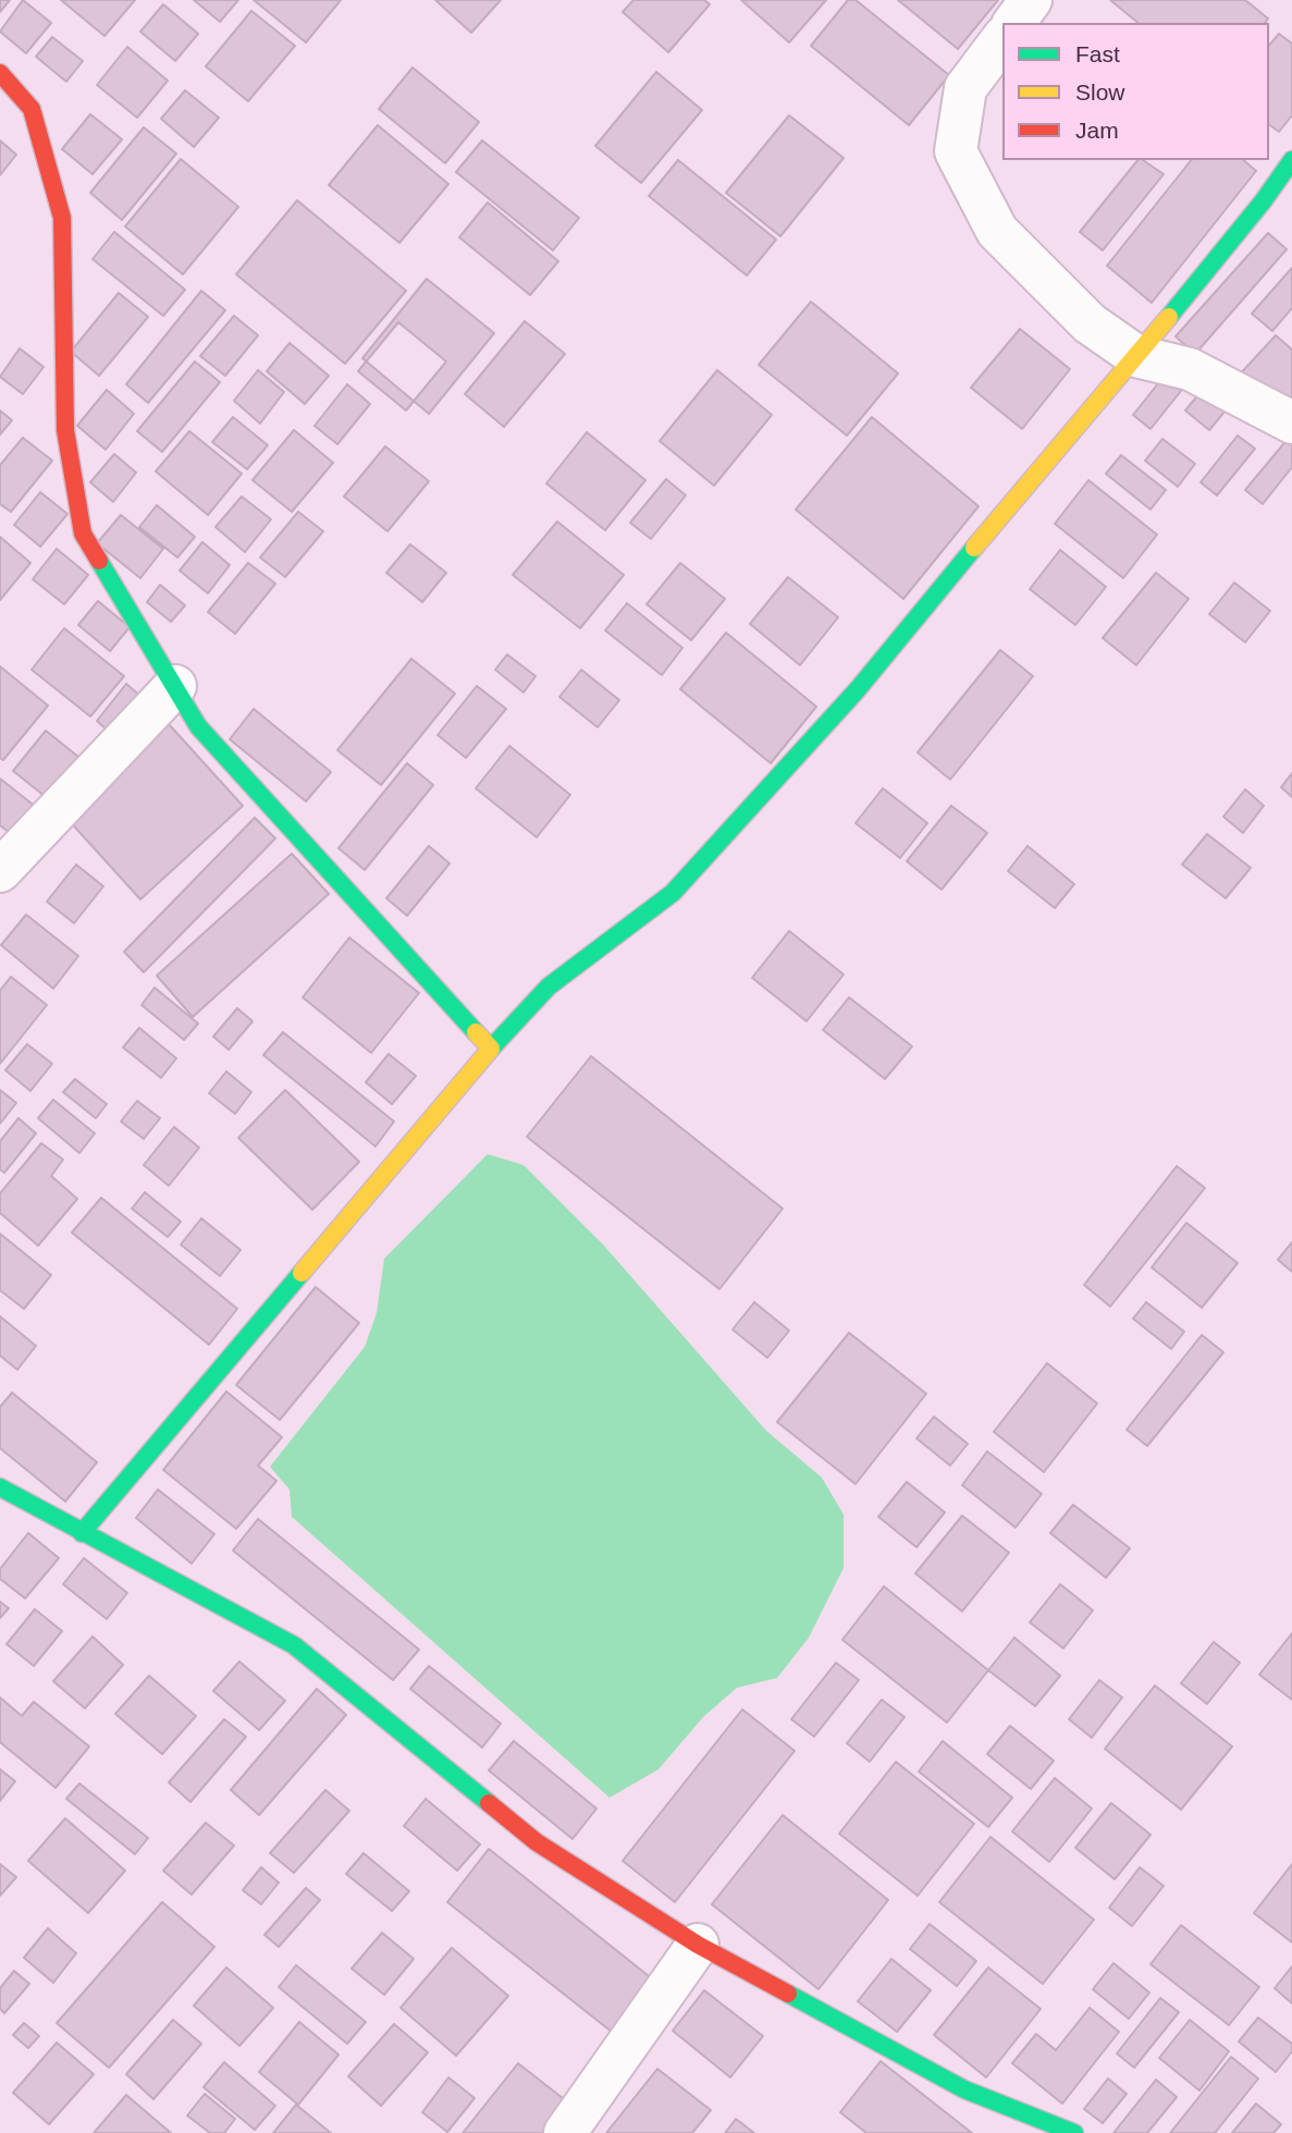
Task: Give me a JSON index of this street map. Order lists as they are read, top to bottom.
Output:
{
  "legend": ["Fast", "Slow", "Jam"]
}
